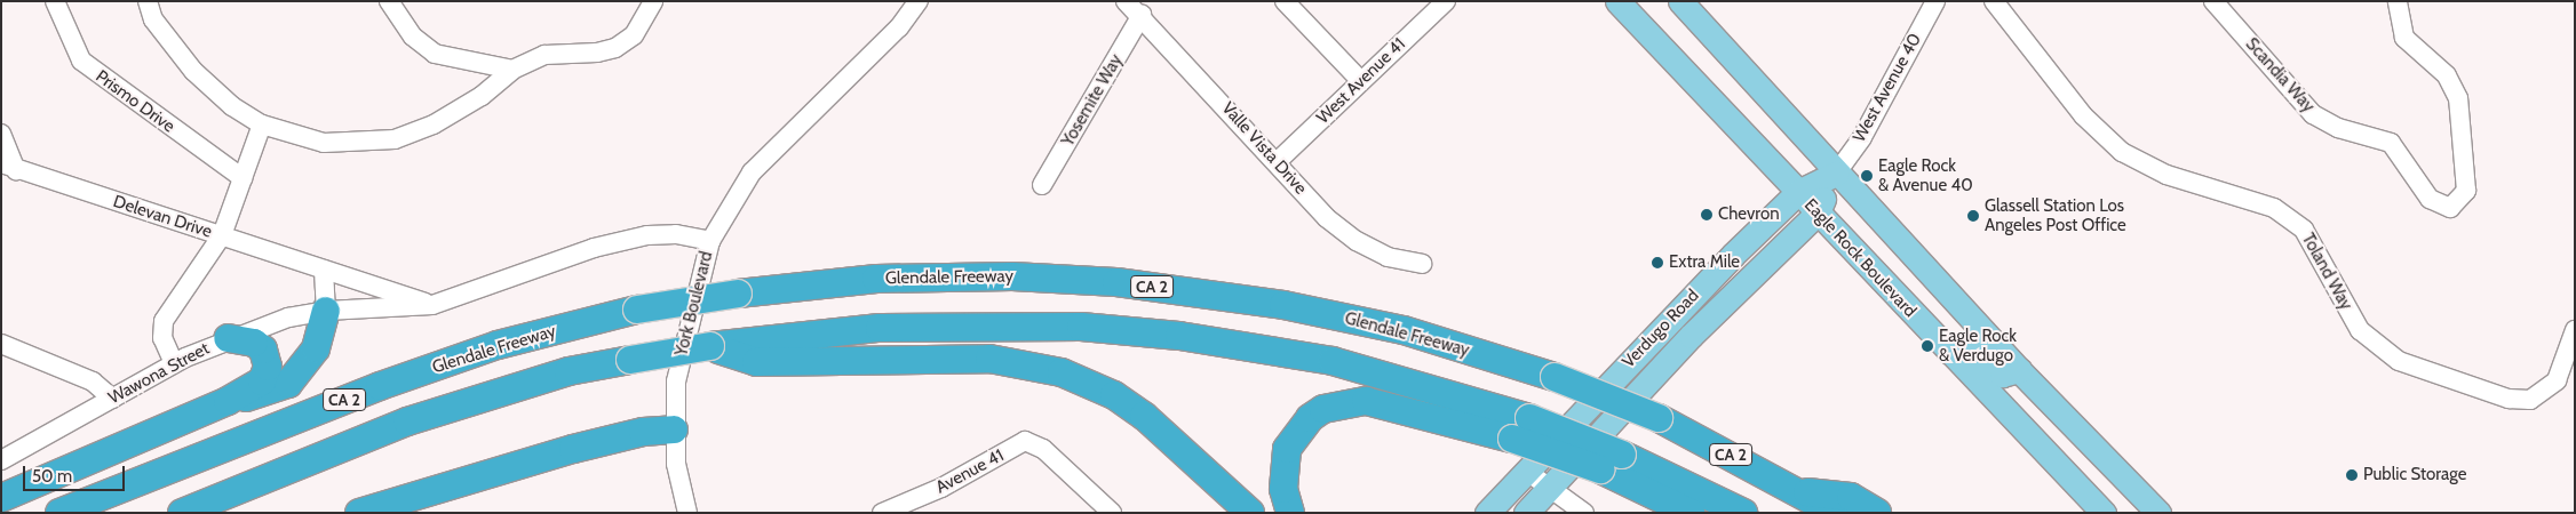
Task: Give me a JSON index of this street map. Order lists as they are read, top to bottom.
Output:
{
  "streets": {
    "highway": ["Glendale Freeway", "CA 2"],
    "main road": ["Eagle Rock Boulevard", "Verdugo Road"],
    "street": [
      "Scandia Way",
      "West Avenue 41",
      "West Avenue 40",
      "Yosemite Way",
      "Prismo Drive",
      "Valle Vista Drive",
      "Delevan Drive",
      "Toland Way",
      "York Boulevard",
      "Wawona Street",
      "Avenue 41"
    ]
  },
  "crossings": [
    ["West Avenue 41", "Valle Vista Drive"],
    ["West Avenue 40", "Verdugo Road"],
    ["Yosemite Way", "Valle Vista Drive"],
    ["Eagle Rock Boulevard", "Verdugo Road"]
  ],
  "places": [
    "Eagle Rock & Avenue 40",
    "Chevron",
    "Glassell Station Los Angeles Post Office",
    "Extra Mile",
    "Eagle Rock & Verdugo",
    "Public Storage"
  ],
  "scale_bar": "50 m"
}
